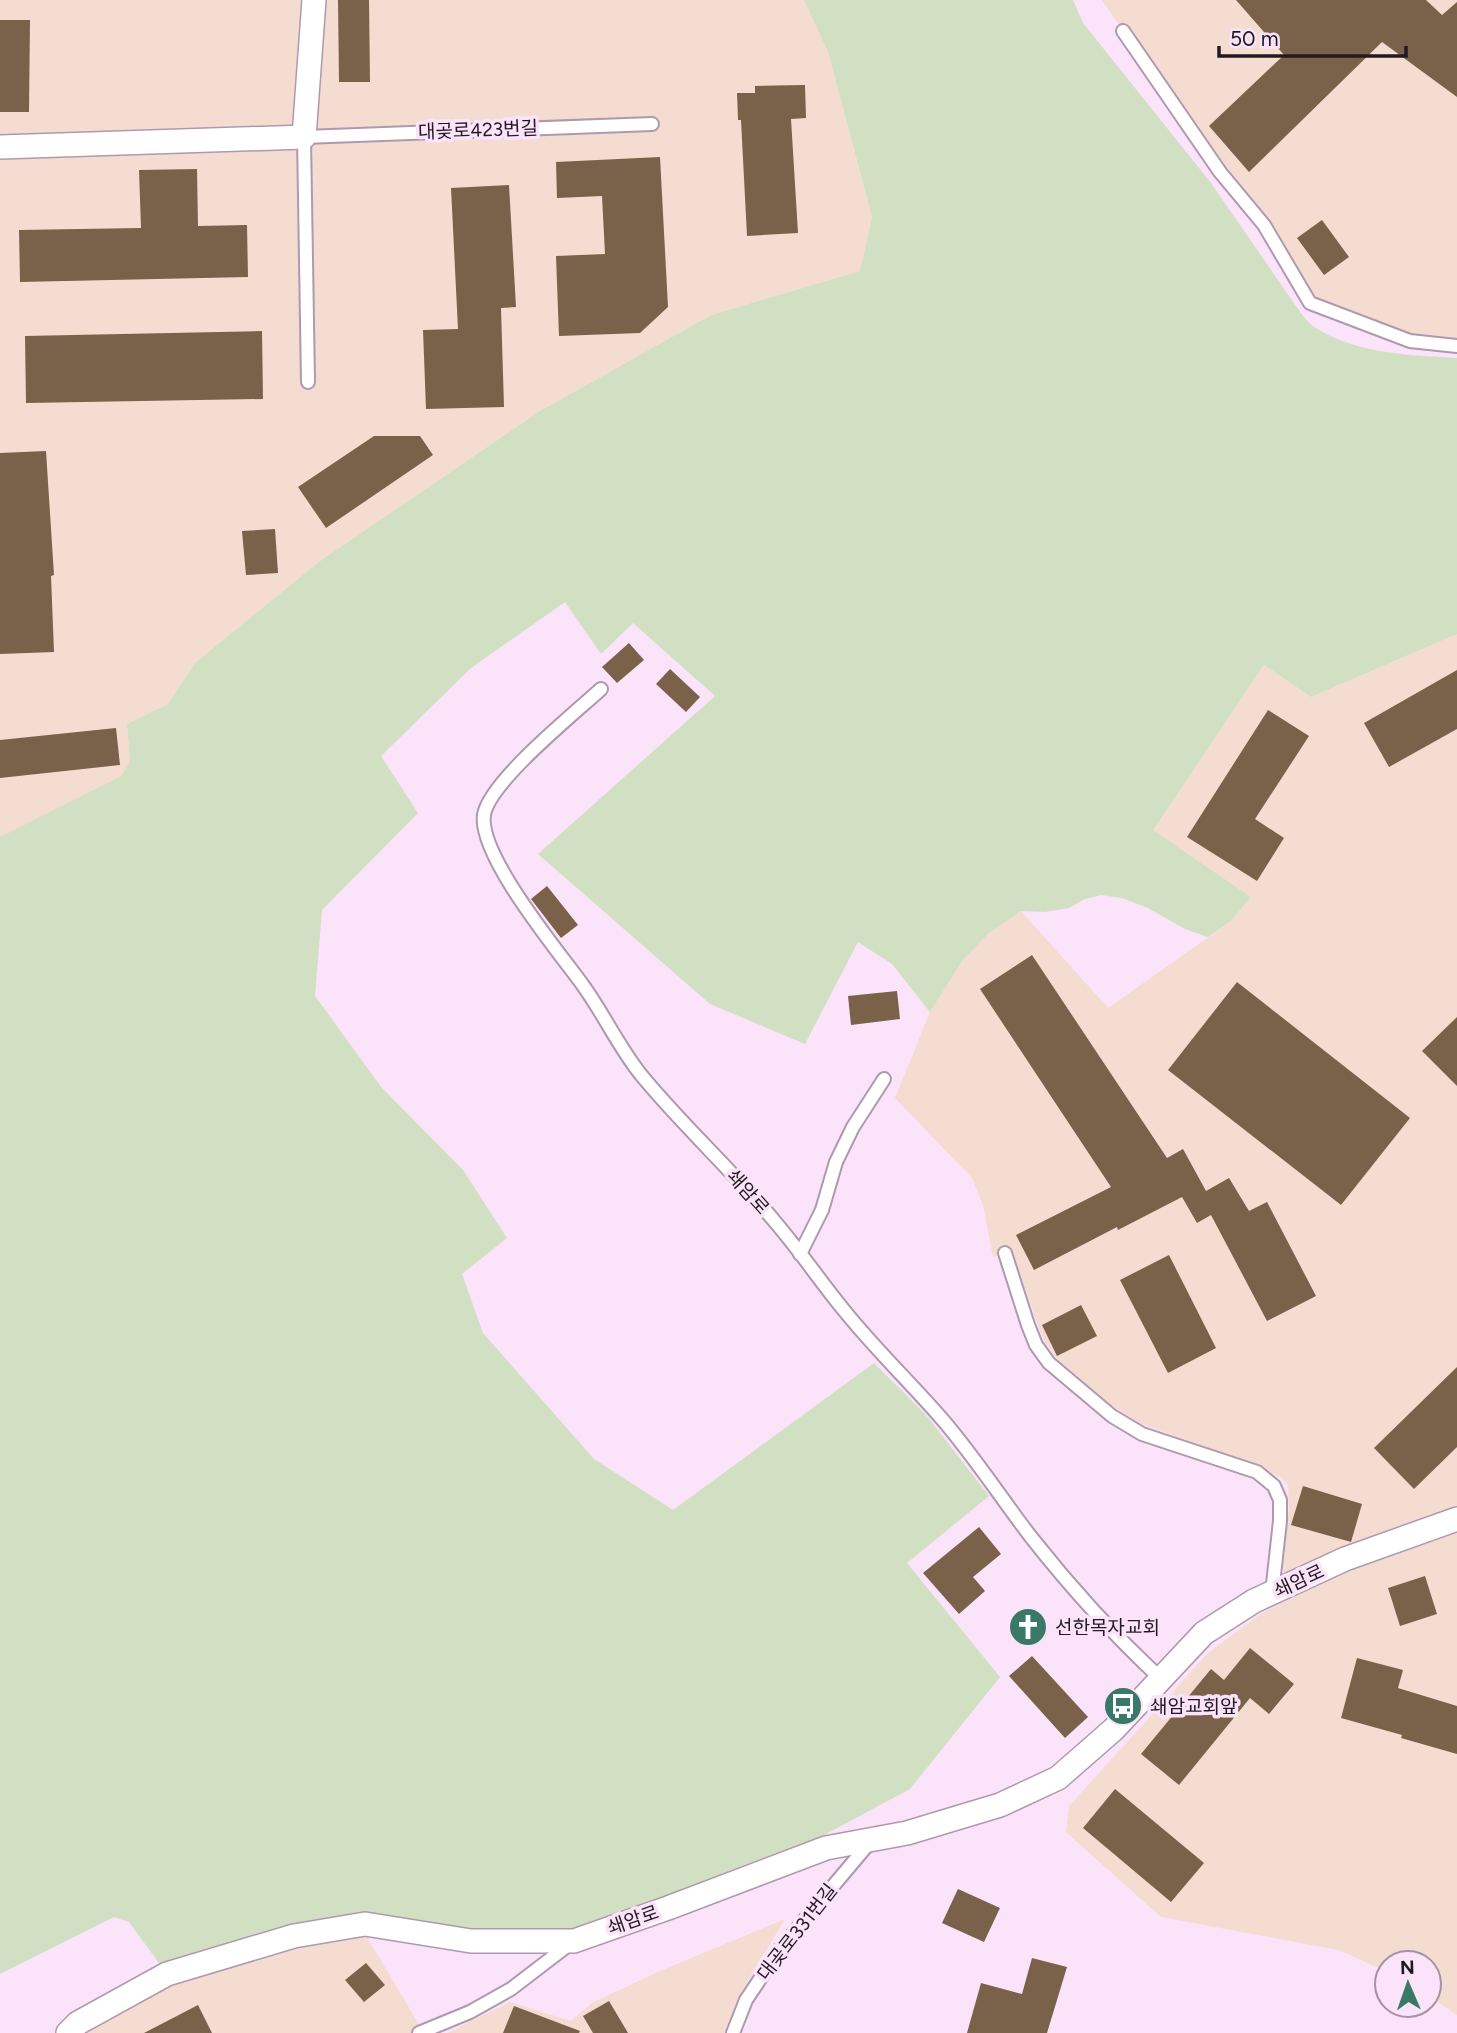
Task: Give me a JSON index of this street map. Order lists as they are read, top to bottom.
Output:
{
  "streets": {
    "street": ["대곶로423번길", "쇄암로"],
    "lane": ["대곶로331번길"]
  },
  "crossings": [
    ["쇄암로", "대곶로331번길"]
  ],
  "places": {
    "church": ["선한목자교회"],
    "bus stop": ["쇄암교회앞"]
  },
  "scale_bar": "50 m",
  "north": "top"
}
